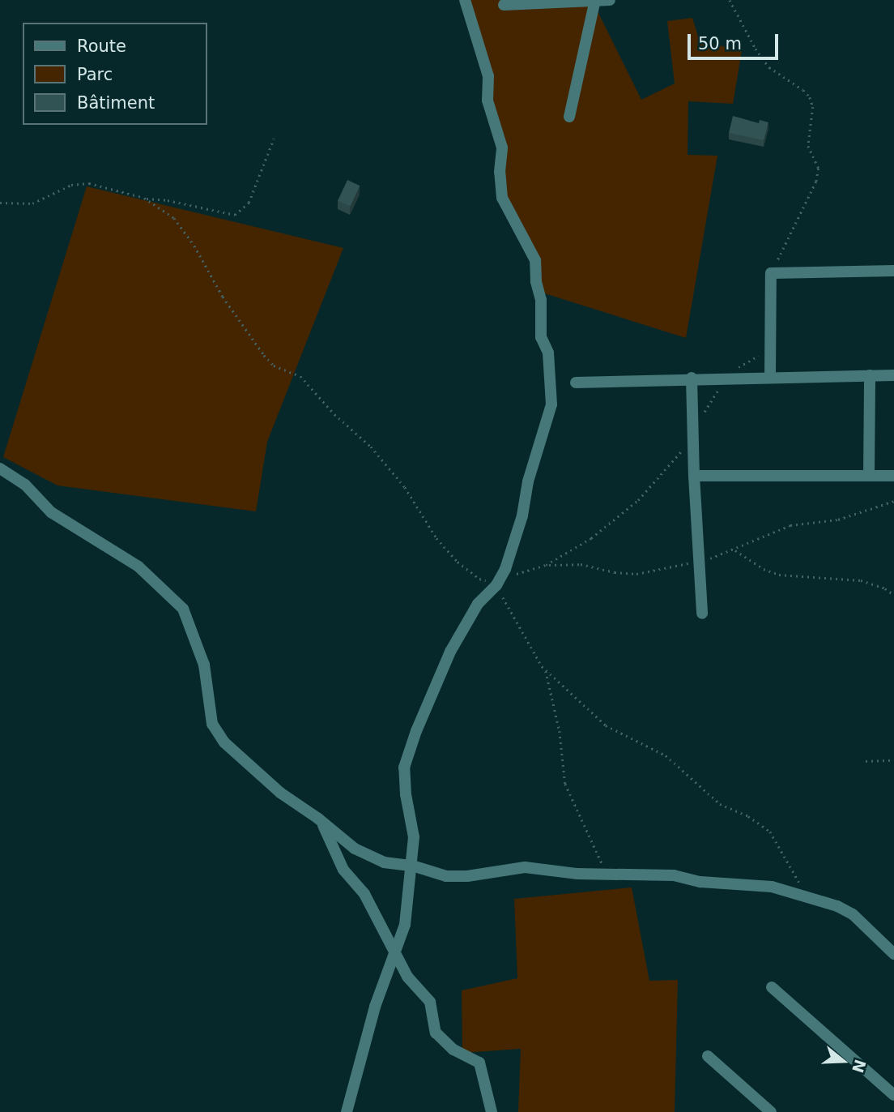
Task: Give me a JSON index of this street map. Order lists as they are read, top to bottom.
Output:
{
  "legend": ["Route", "Parc", "Bâtiment"],
  "scale_bar": "50 m",
  "north": "right"
}
